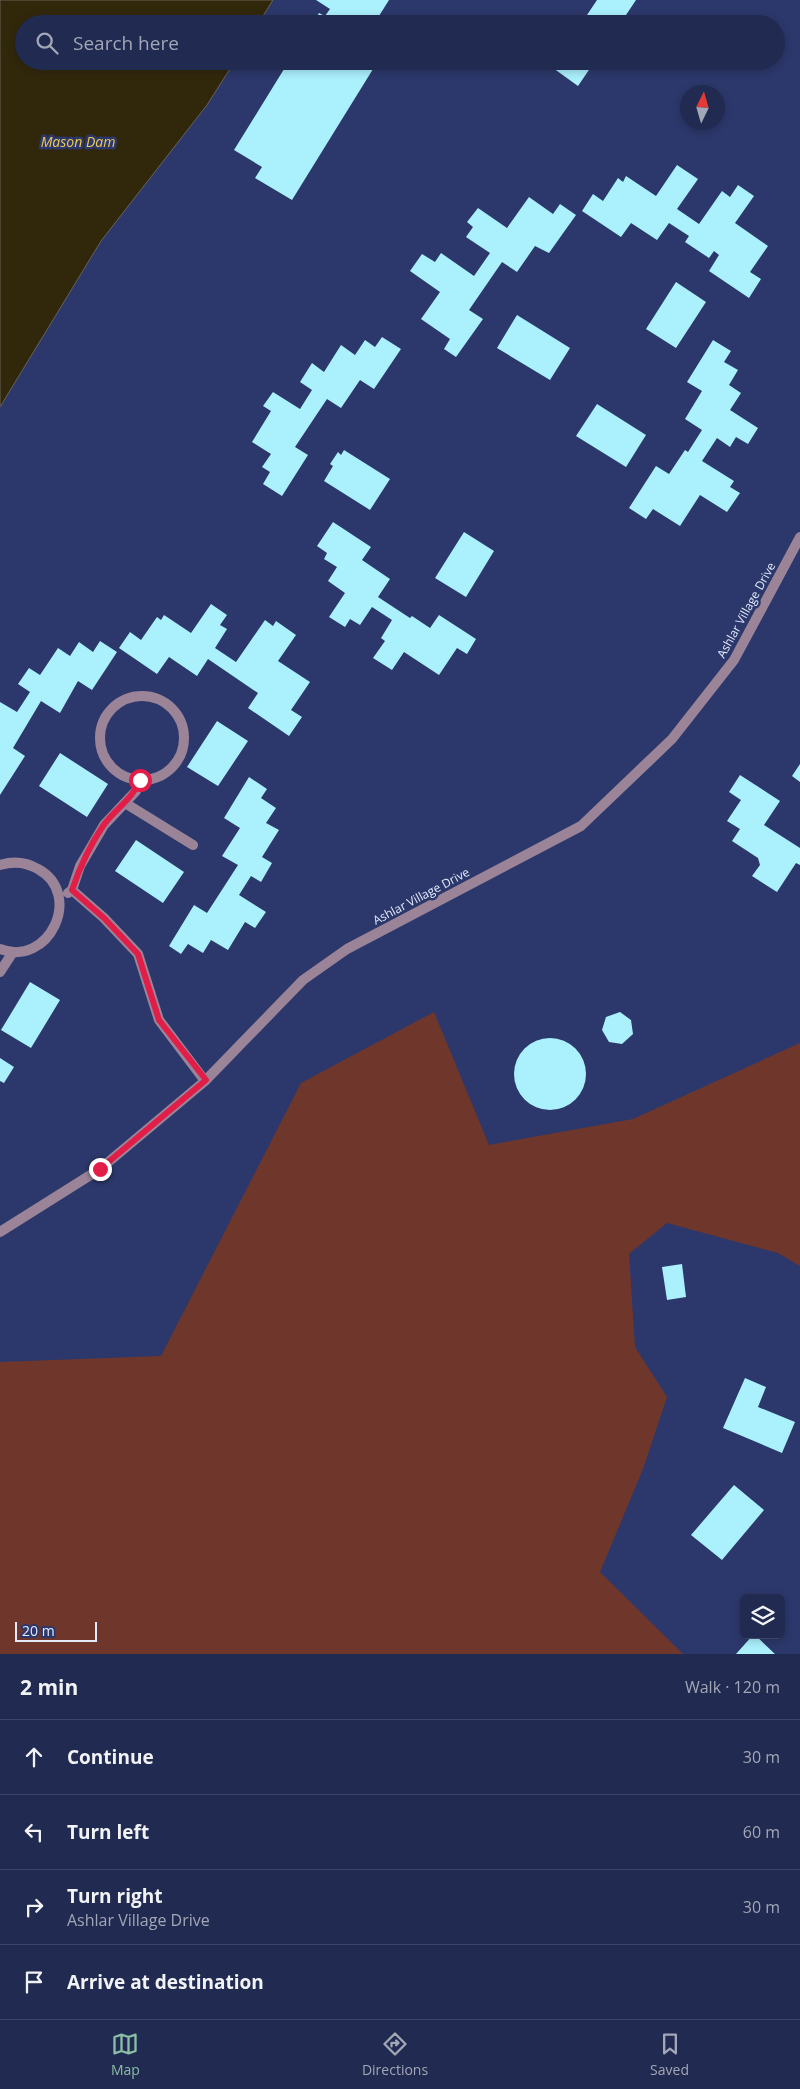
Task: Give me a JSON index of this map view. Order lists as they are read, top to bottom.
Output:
{
  "streets": {
    "street": ["Ashlar Village Drive"]
  },
  "water": ["Mason Dam"],
  "scale_bar": "20 m",
  "north": "top",
  "page": {
    "search": "Search here",
    "scale": "20 m",
    "heading": ["2 min", "Walk · 120 m"],
    "list": [
      ["Continue", "30 m"],
      ["Turn left", "60 m"],
      ["Turn right", "Ashlar Village Drive", "30 m"],
      "Arrive at destination"
    ],
    "nav": ["Map", "Directions", "Saved"]
  }
}
